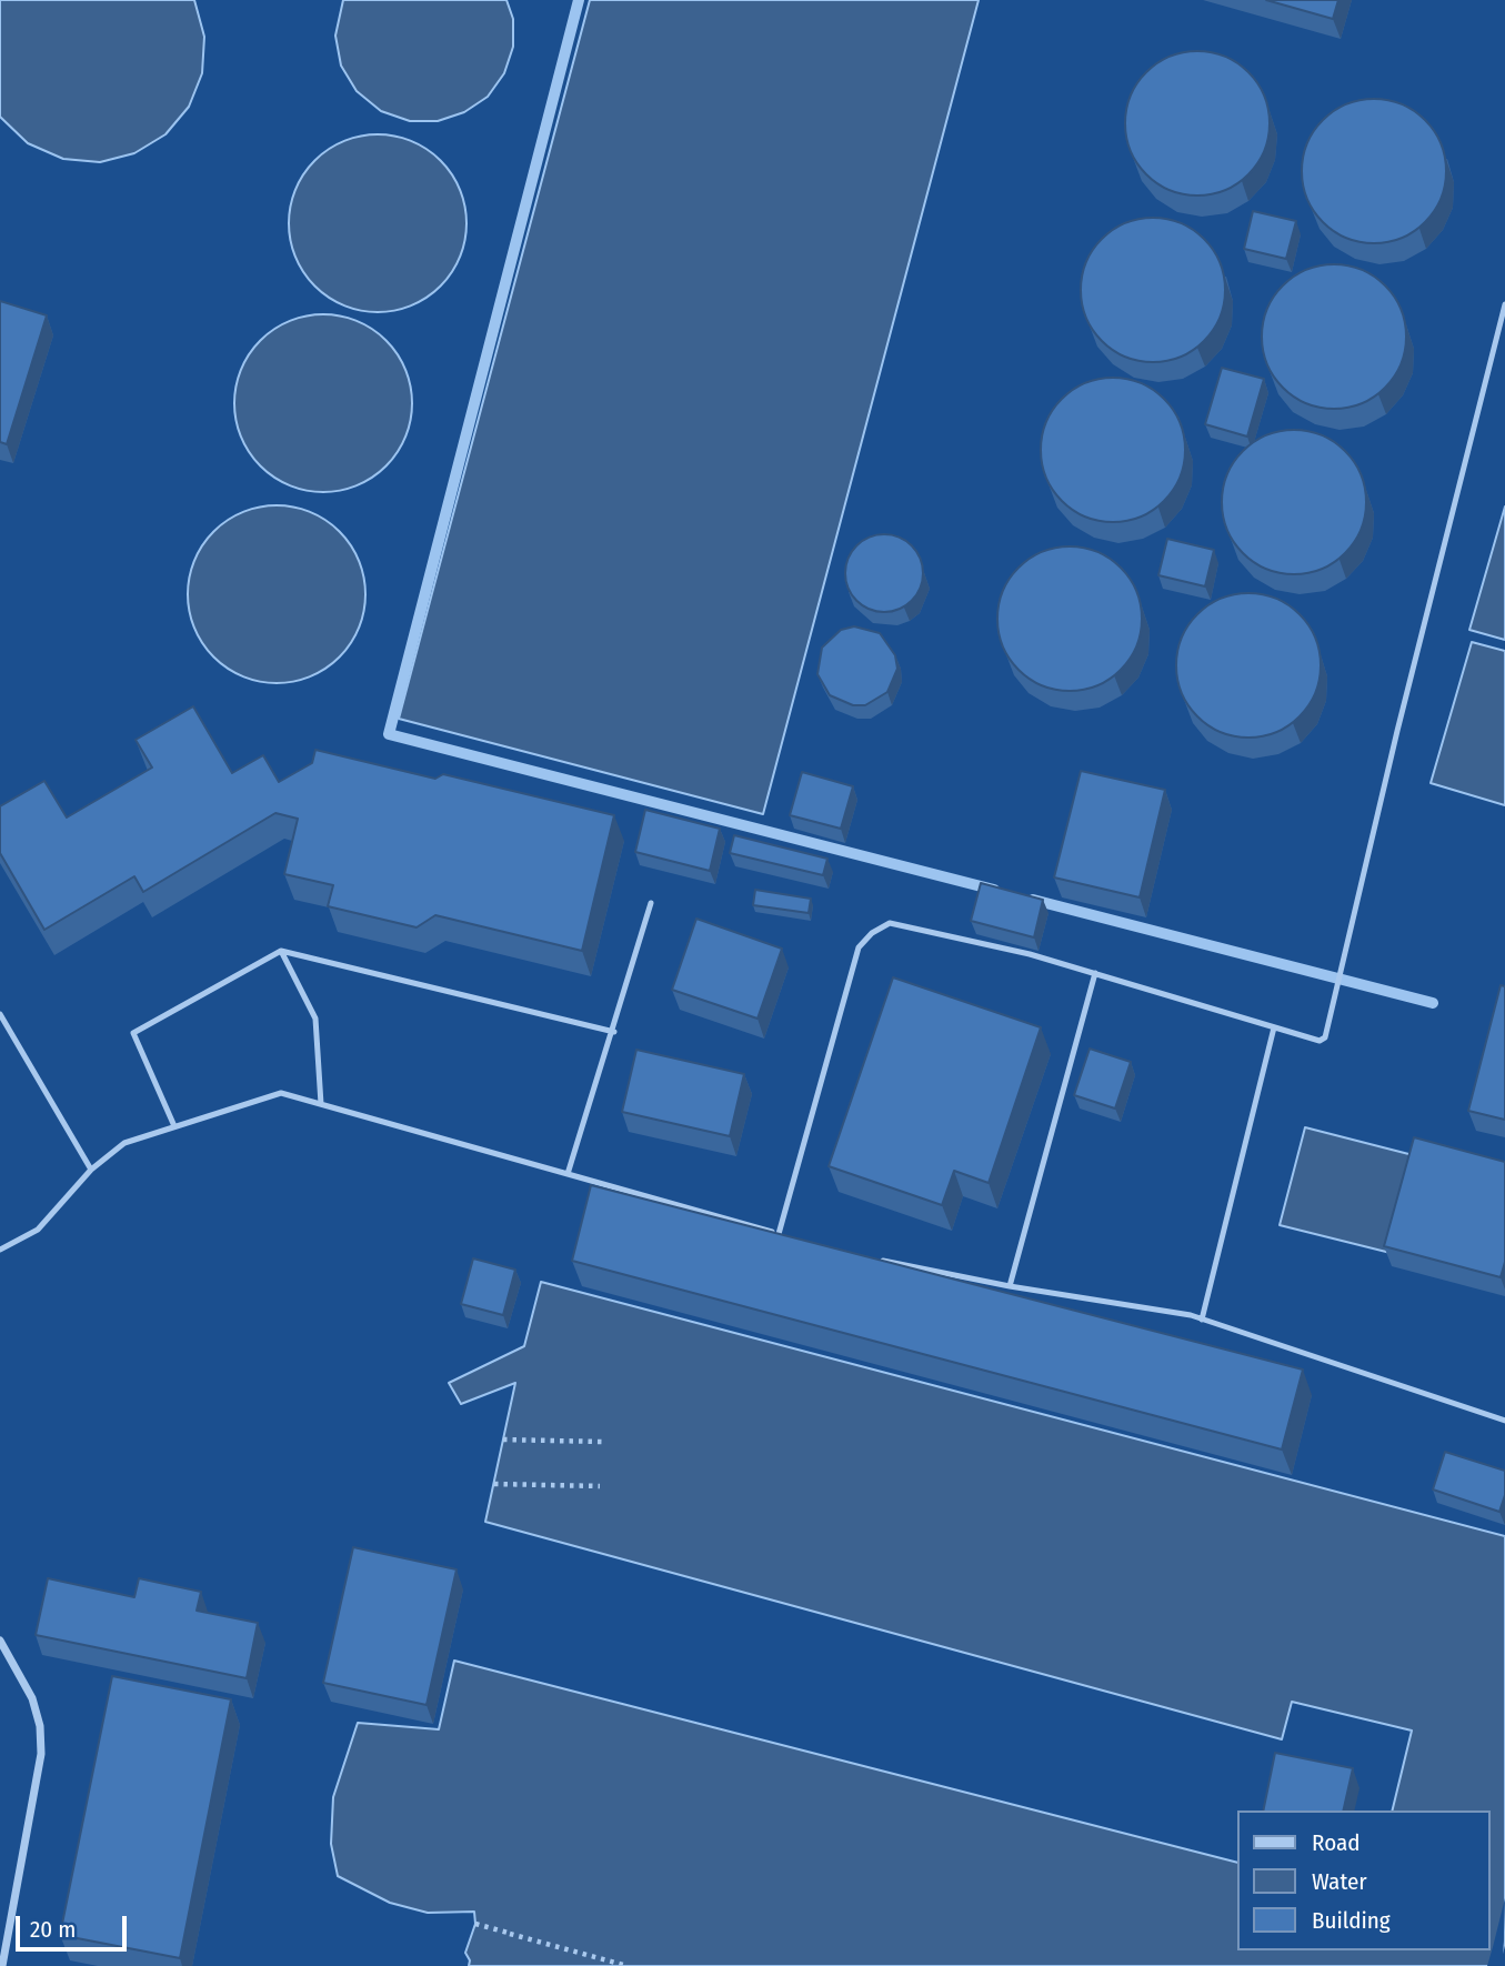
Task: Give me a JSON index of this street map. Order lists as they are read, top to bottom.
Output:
{
  "legend": ["Road", "Water", "Building"],
  "scale_bar": "20 m"
}
